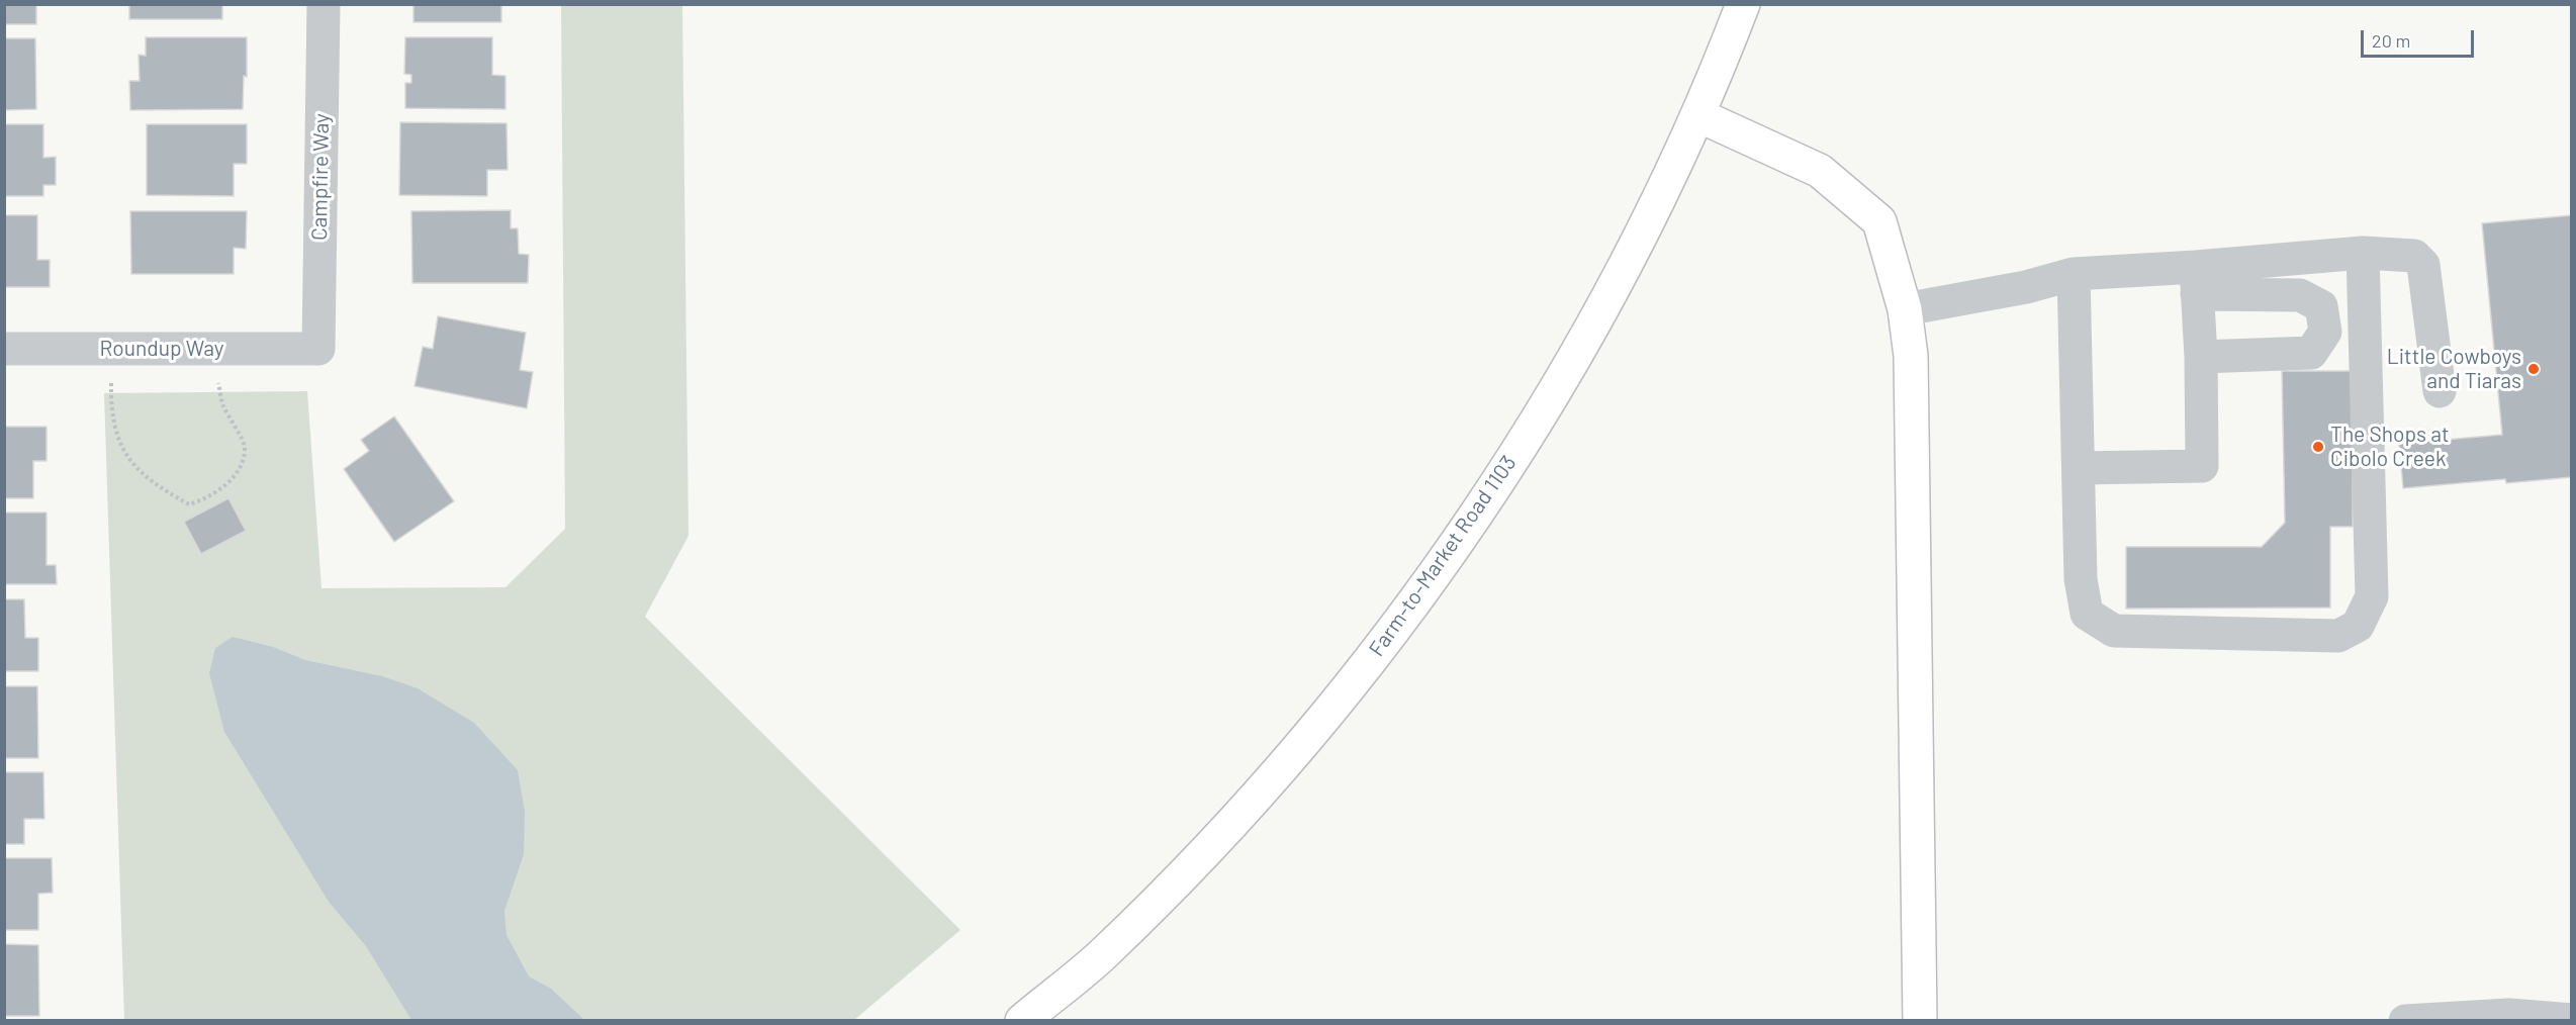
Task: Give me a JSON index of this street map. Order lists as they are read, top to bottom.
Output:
{
  "streets": {
    "main road": ["Farm-to-Market Road 1103"],
    "street": ["Campfire Way", "Roundup Way"]
  },
  "crossings": [
    ["Campfire Way", "Roundup Way"]
  ],
  "places": ["Little Cowboys and Tiaras", "The Shops at Cibolo Creek"],
  "scale_bar": "20 m"
}
